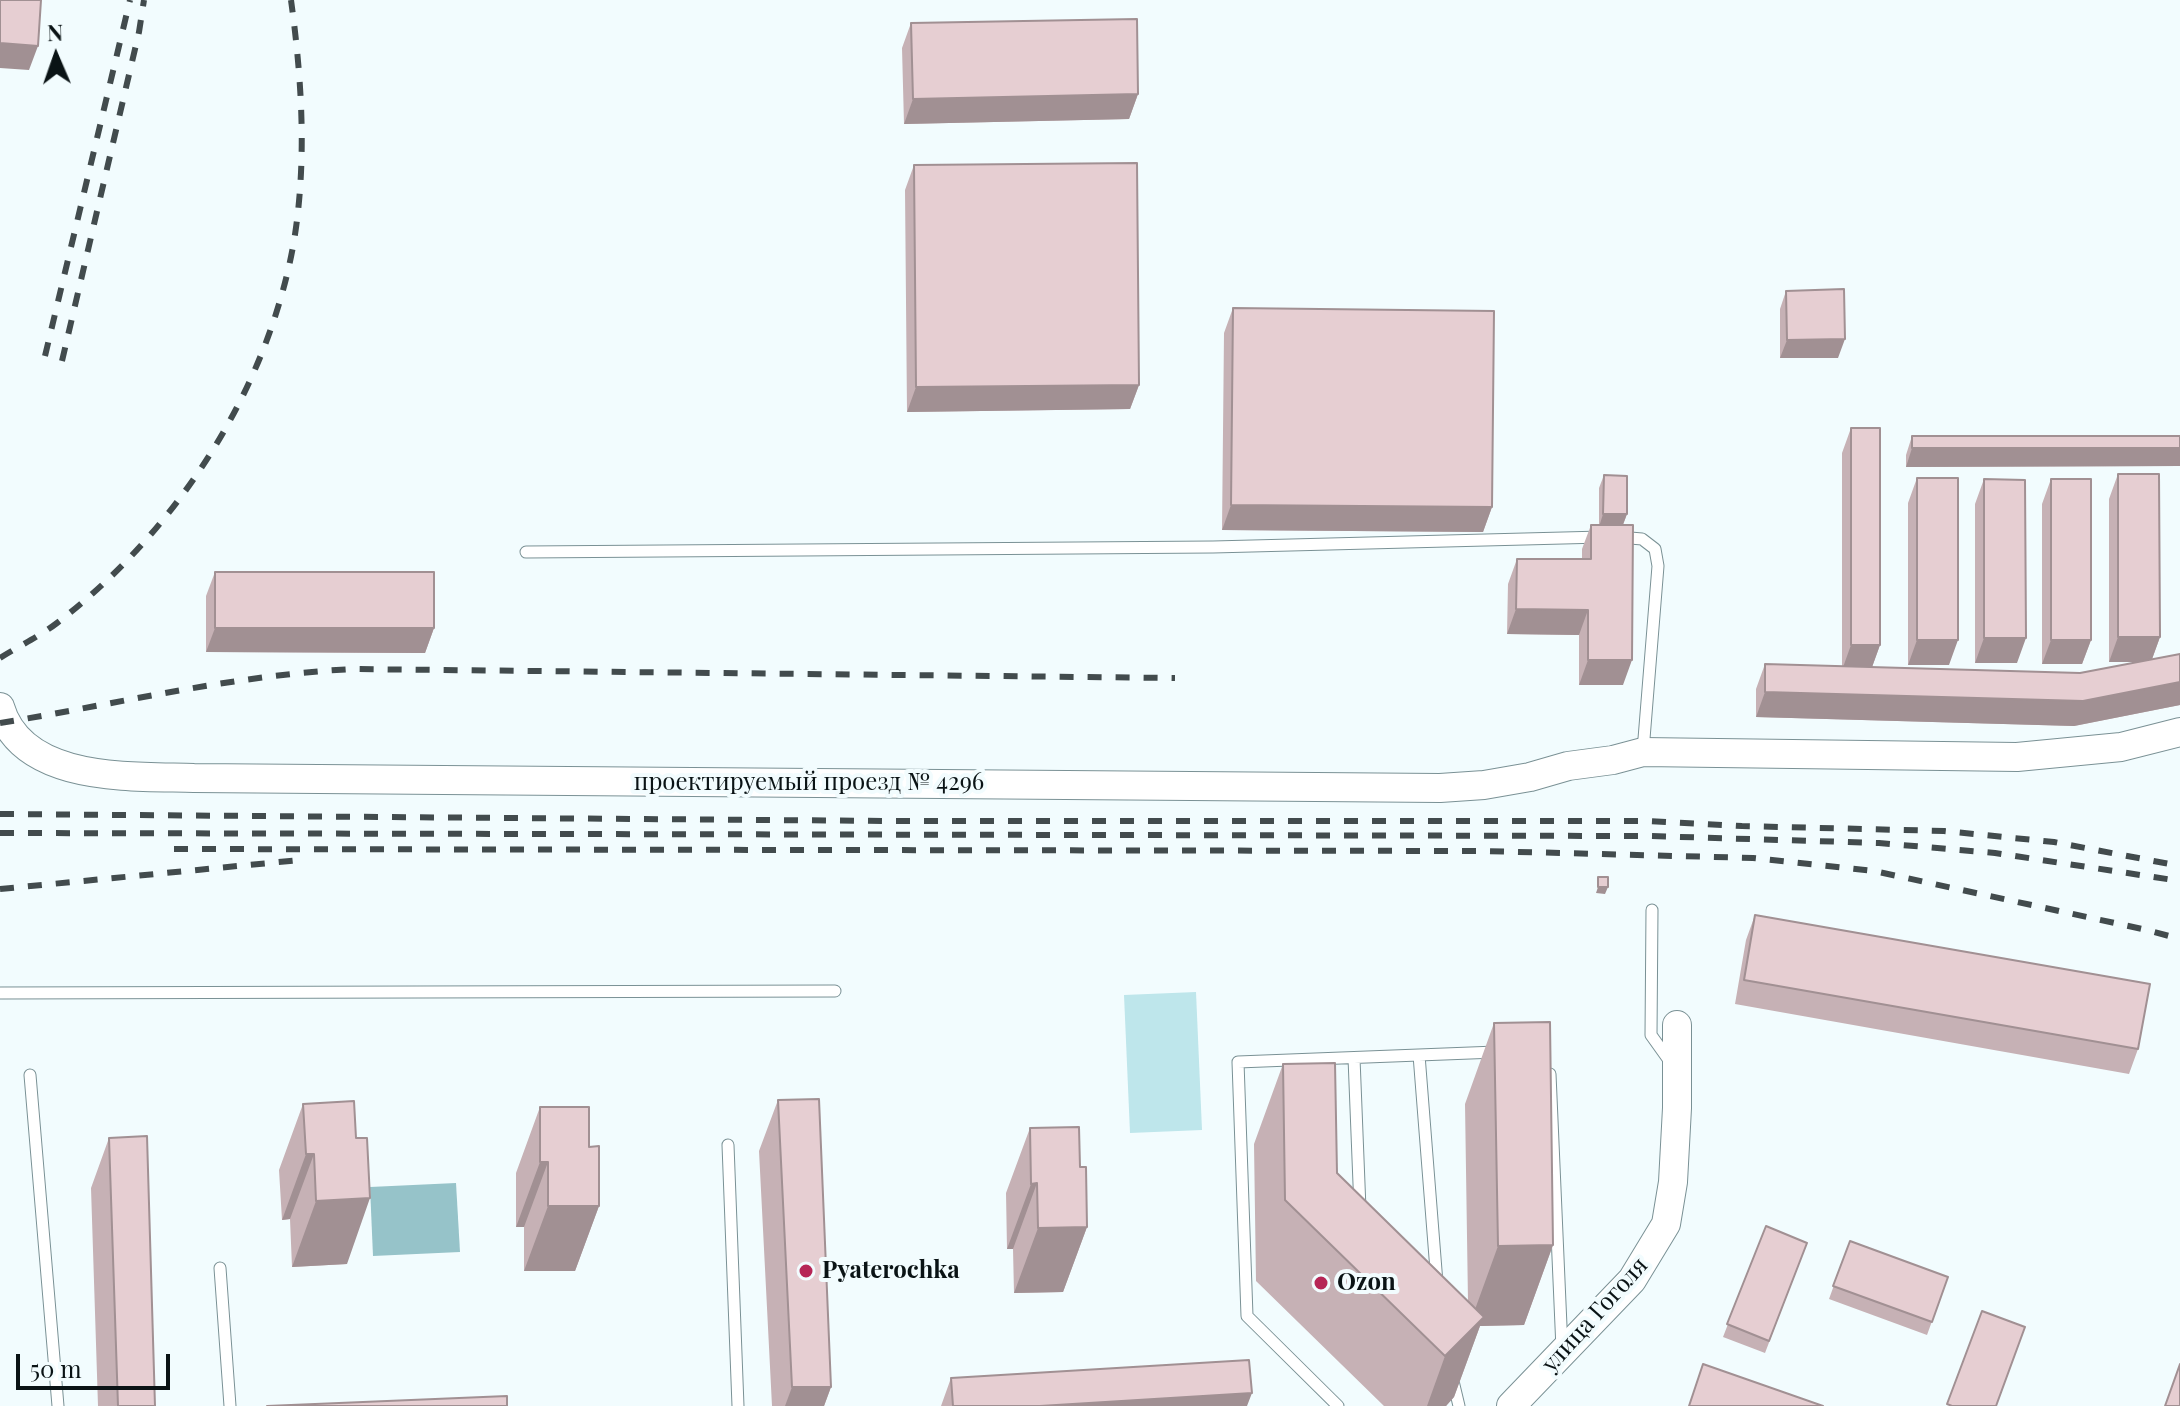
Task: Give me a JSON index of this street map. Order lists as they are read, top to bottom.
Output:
{
  "streets": {
    "street": ["проектируемый проезд № 4296", "улица Гоголя"]
  },
  "places": ["Pyaterochka", "Ozon"],
  "scale_bar": "50 m",
  "north": "top"
}
